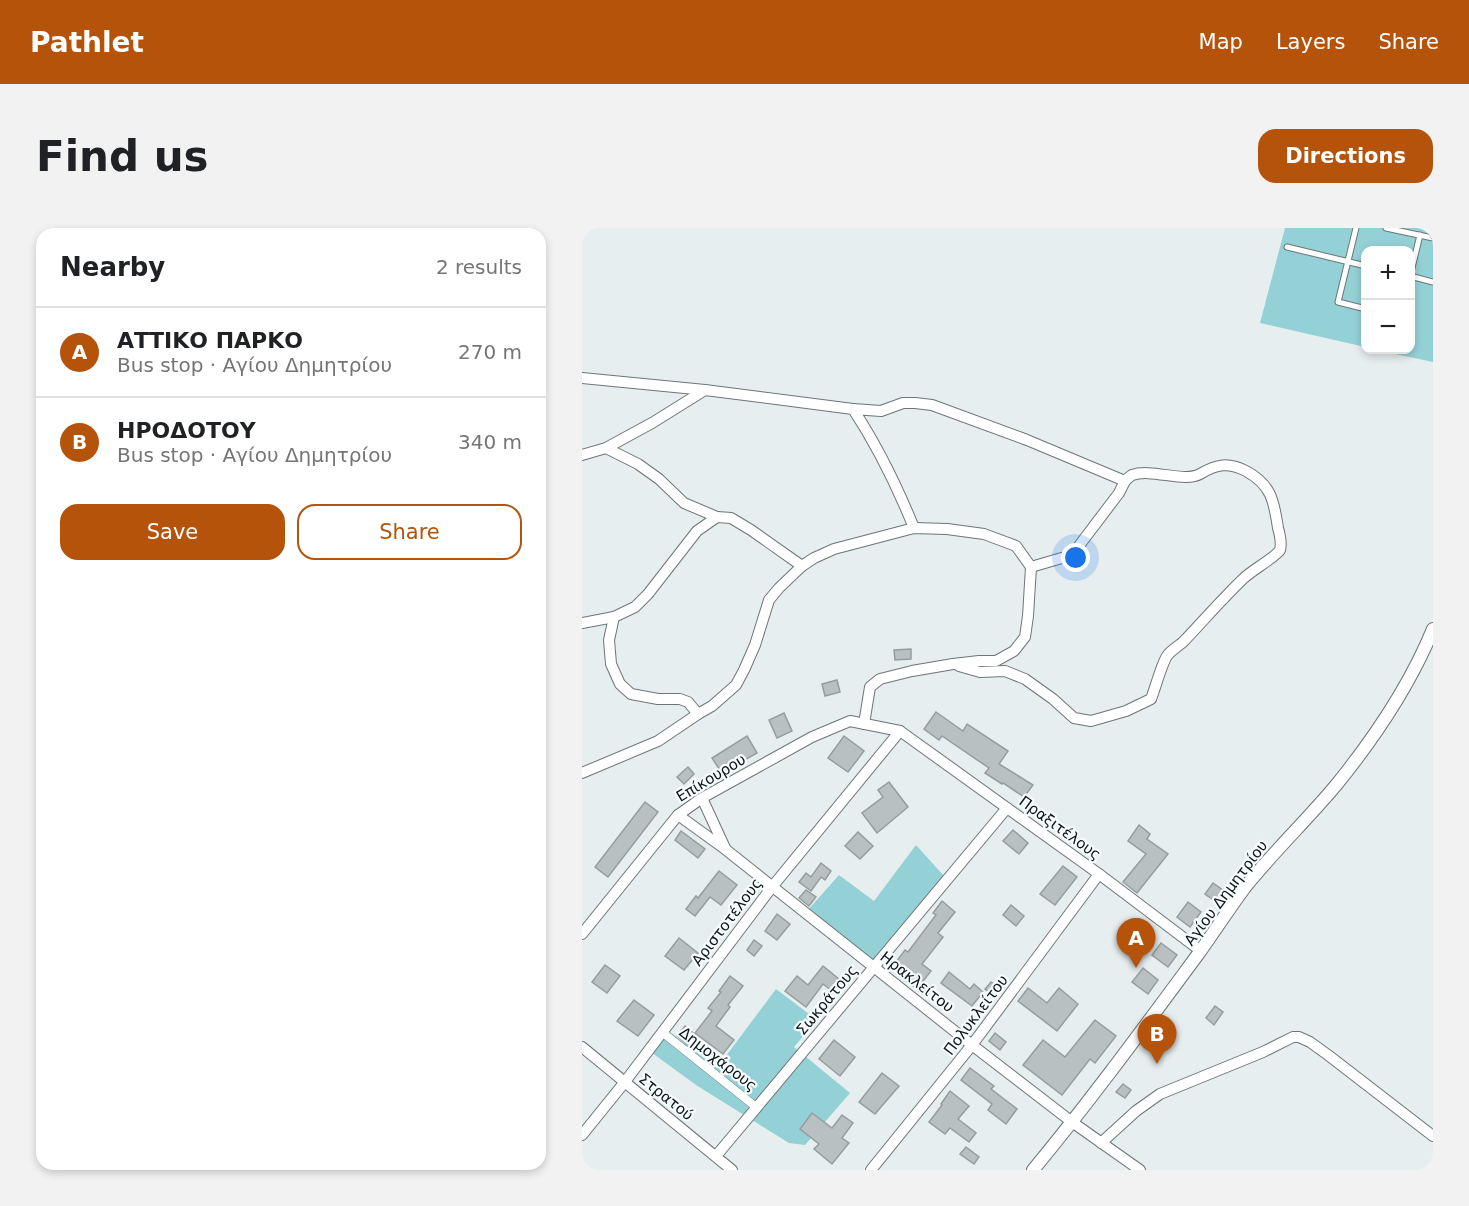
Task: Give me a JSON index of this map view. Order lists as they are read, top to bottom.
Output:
{
  "streets": {
    "street": [
      "Επίκουρου",
      "Πραξιτέλους",
      "Αγίου Δημητρίου",
      "Αριστοτέλους",
      "Ηρακλείτου",
      "Σωκράτους",
      "Πολυκλείτου",
      "Δημοχάρους",
      "Στρατού"
    ]
  },
  "crossings": [
    ["Επίκουρου", "Πραξιτέλους"],
    ["Επίκουρου", "Αριστοτέλους"],
    ["Επίκουρου", "Ηρακλείτου"],
    ["Πραξιτέλους", "Αγίου Δημητρίου"],
    ["Πραξιτέλους", "Αριστοτέλους"],
    ["Πραξιτέλους", "Σωκράτους"],
    ["Πραξιτέλους", "Πολυκλείτου"],
    ["Αγίου Δημητρίου", "Ηρακλείτου"],
    ["Αριστοτέλους", "Ηρακλείτου"],
    ["Αριστοτέλους", "Δημοχάρους"],
    ["Αριστοτέλους", "Στρατού"],
    ["Ηρακλείτου", "Σωκράτους"],
    ["Ηρακλείτου", "Πολυκλείτου"],
    ["Σωκράτους", "Δημοχάρους"],
    ["Σωκράτους", "Στρατού"]
  ],
  "page": {
    "header": "Pathlet",
    "nav": ["Map", "Layers", "Share"],
    "buttons": [
      "Directions",
      ["Save", "Share"]
    ],
    "title": "Find us",
    "heading": ["Nearby", "2 results"],
    "map_buttons": ["+", "−"],
    "list": [
      {
        "mark": "A",
        "name": "ΑΤΤΙΚΟ ΠΑΡΚΟ",
        "note": "Bus stop · Αγίου Δημητρίου",
        "value": "270 m"
      },
      {
        "mark": "B",
        "name": "ΗΡΟΔΟΤΟΥ",
        "note": "Bus stop · Αγίου Δημητρίου",
        "value": "340 m"
      }
    ],
    "pins": ["A", "B"]
  }
}
